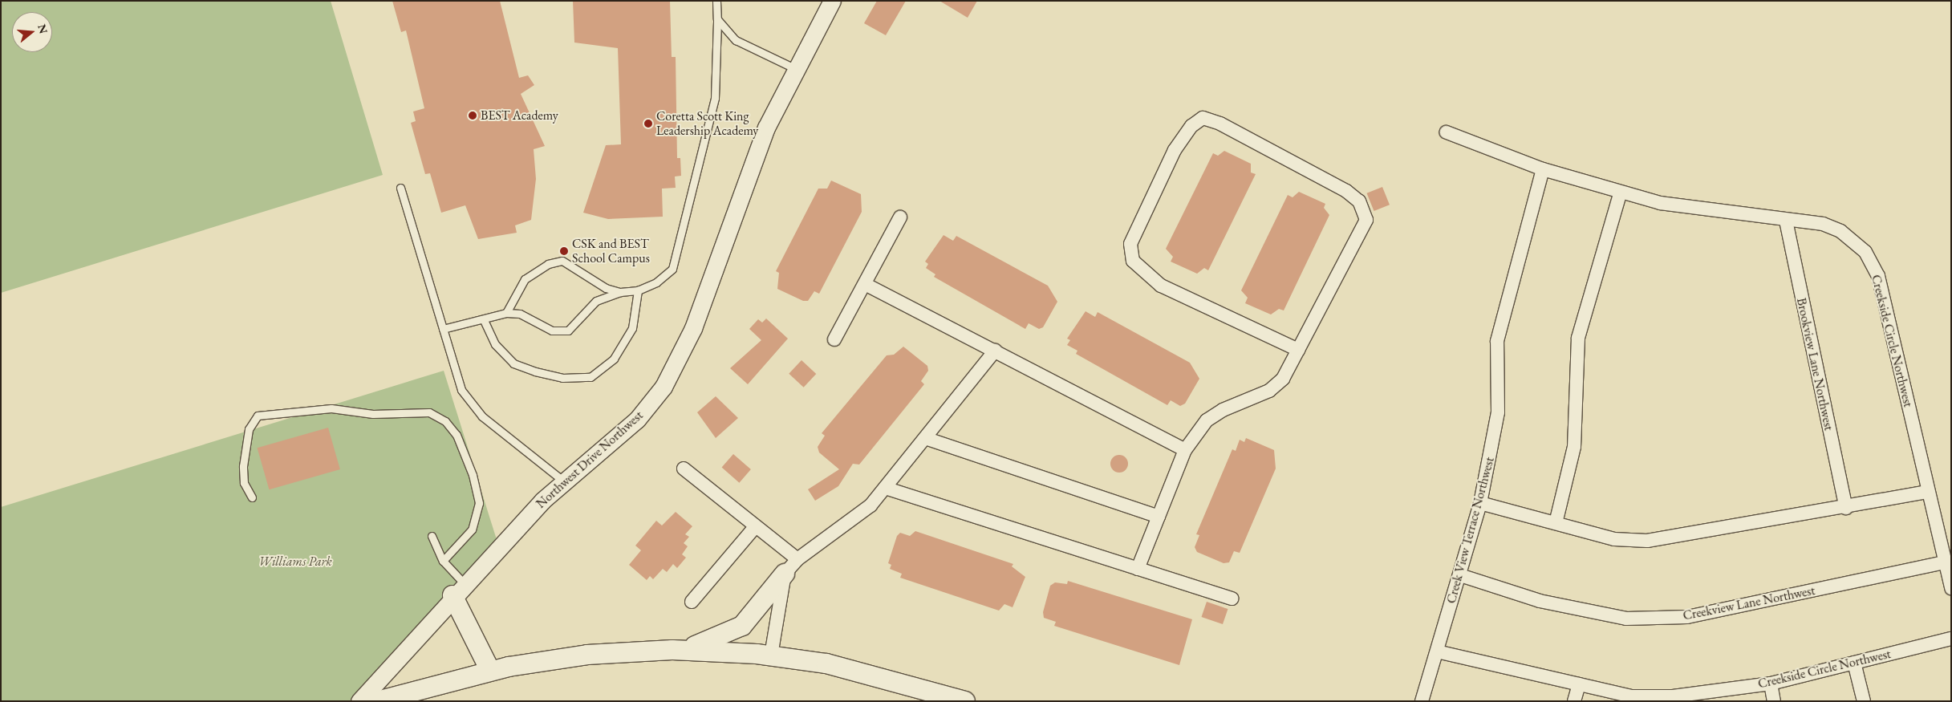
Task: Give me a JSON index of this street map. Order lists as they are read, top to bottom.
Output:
{
  "streets": {
    "street": [
      "Creekside Circle Northwest",
      "Brookview Lane Northwest",
      "Northwest Drive Northwest",
      "Creek View Terrace Northwest",
      "Creekview Lane Northwest"
    ]
  },
  "crossings": [
    ["Creekside Circle Northwest", "Brookview Lane Northwest"],
    ["Creekside Circle Northwest", "Creek View Terrace Northwest"],
    ["Creekside Circle Northwest", "Creekview Lane Northwest"],
    ["Creek View Terrace Northwest", "Creekview Lane Northwest"]
  ],
  "parks": ["Williams Park"],
  "places": ["BEST Academy", "Coretta Scott King Leadership Academy", "CSK and BEST School Campus"],
  "north": "right"
}
